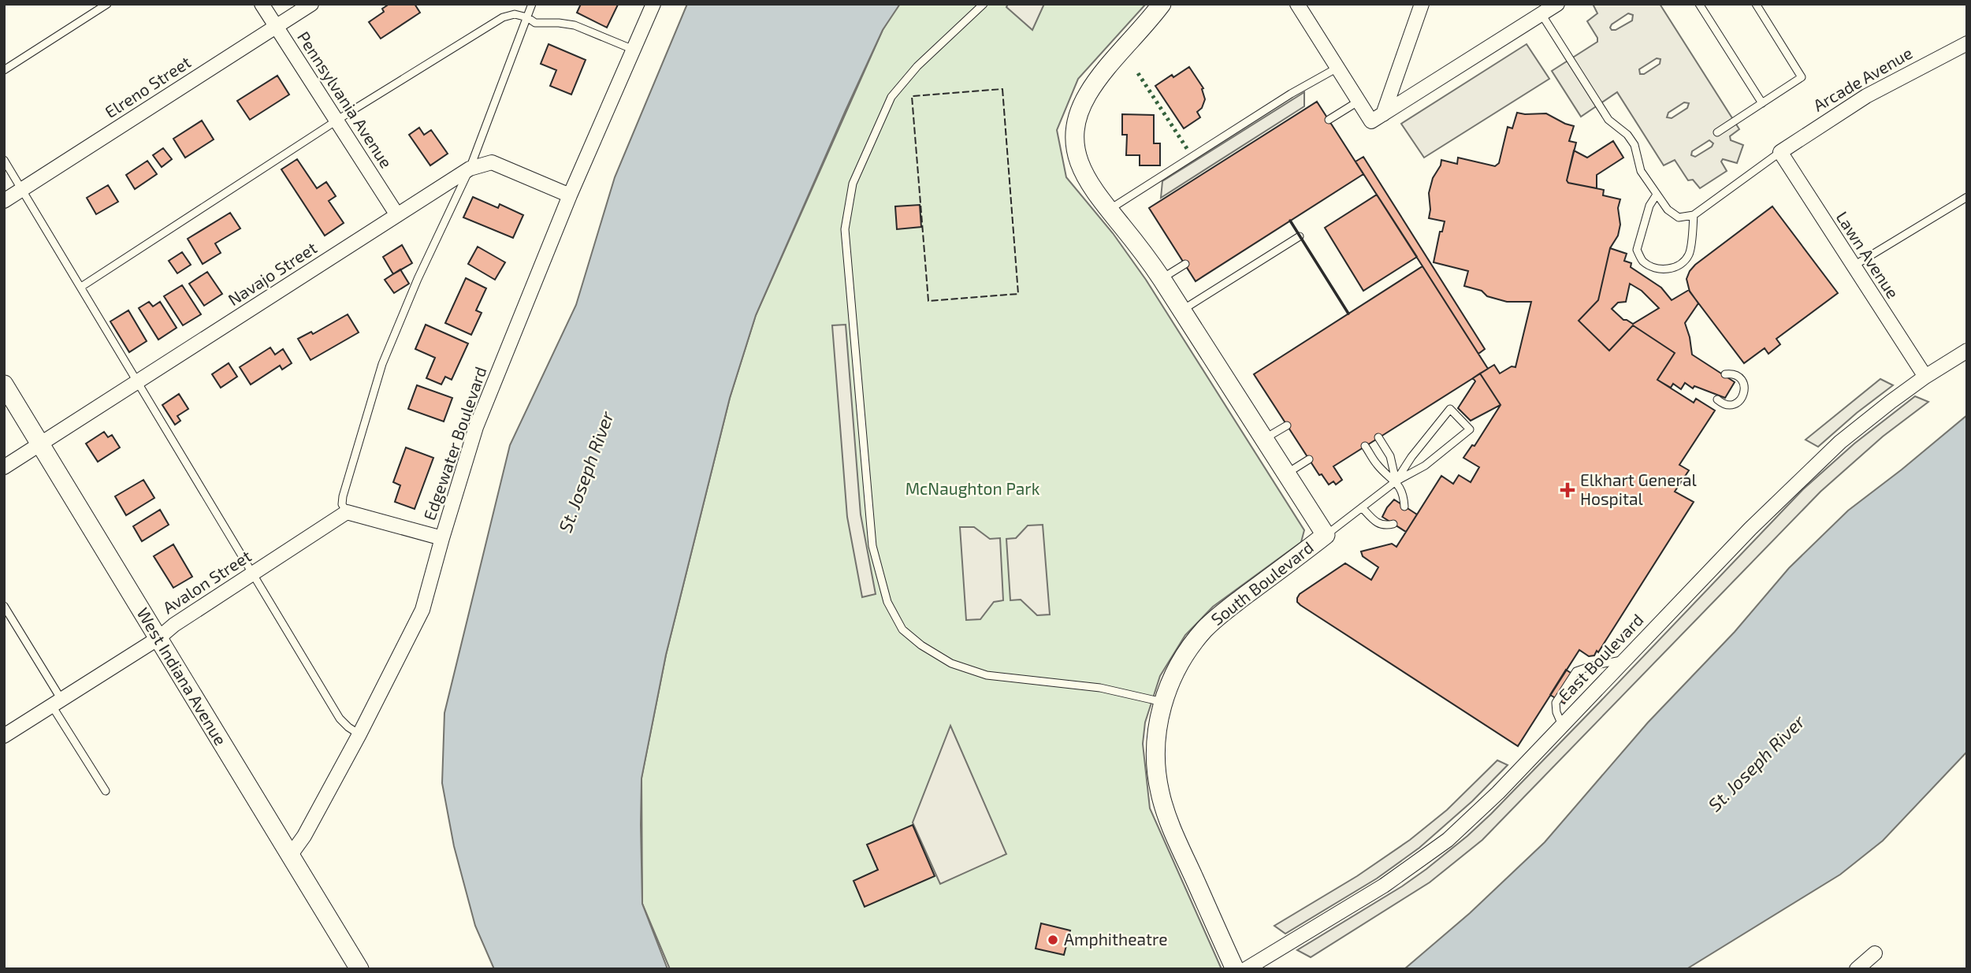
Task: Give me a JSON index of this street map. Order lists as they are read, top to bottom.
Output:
{
  "streets": {
    "street": [
      "Arcade Avenue",
      "Elreno Street",
      "Pennsylvania Avenue",
      "Lawn Avenue",
      "Navajo Street",
      "Edgewater Boulevard",
      "Avalon Street",
      "South Boulevard",
      "East Boulevard",
      "West Indiana Avenue"
    ]
  },
  "crossings": [
    ["Arcade Avenue", "Lawn Avenue"],
    ["Elreno Street", "Pennsylvania Avenue"],
    ["Pennsylvania Avenue", "Navajo Street"],
    ["Lawn Avenue", "East Boulevard"],
    ["Navajo Street", "Edgewater Boulevard"],
    ["Navajo Street", "West Indiana Avenue"],
    ["Edgewater Boulevard", "West Indiana Avenue"],
    ["Avalon Street", "West Indiana Avenue"]
  ],
  "water": ["St. Joseph River"],
  "parks": ["McNaughton Park"],
  "places": {
    "health": ["Elkhart General Hospital"],
    "other": ["Amphitheatre"]
  }
}
